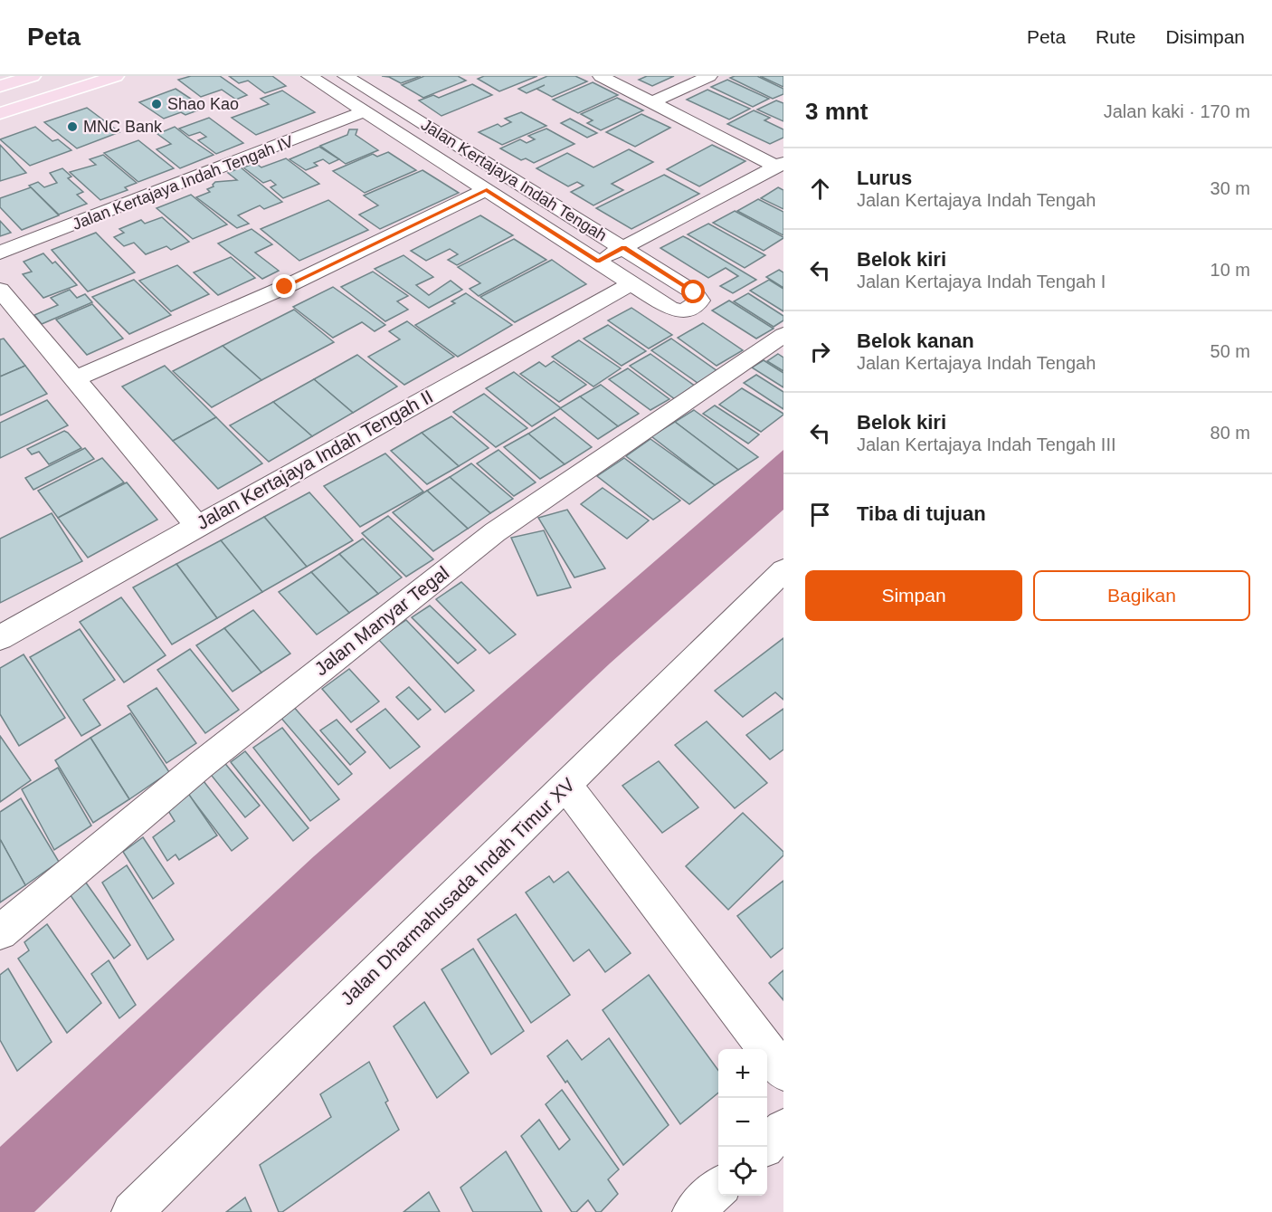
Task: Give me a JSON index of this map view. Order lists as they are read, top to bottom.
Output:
{
  "streets": {
    "street": [
      "Jalan Kertajaya Indah Tengah",
      "Jalan Kertajaya Indah Tengah IV",
      "Jalan Kertajaya Indah Tengah II",
      "Jalan Manyar Tegal",
      "Jalan Dharmahusada Indah Timur XV"
    ]
  },
  "crossings": [
    ["Jalan Kertajaya Indah Tengah", "Jalan Kertajaya Indah Tengah IV"],
    ["Jalan Kertajaya Indah Tengah", "Jalan Kertajaya Indah Tengah II"]
  ],
  "places": ["Shao Kao", "MNC Bank"],
  "page": {
    "header": "Peta",
    "nav": ["Peta", "Rute", "Disimpan"],
    "heading": ["3 mnt", "Jalan kaki · 170 m"],
    "list": [
      ["Lurus", "Jalan Kertajaya Indah Tengah", "30 m"],
      ["Belok kiri", "Jalan Kertajaya Indah Tengah I", "10 m"],
      ["Belok kanan", "Jalan Kertajaya Indah Tengah", "50 m"],
      ["Belok kiri", "Jalan Kertajaya Indah Tengah III", "80 m"],
      "Tiba di tujuan"
    ],
    "buttons": ["Simpan", "Bagikan"],
    "map_buttons": ["+", "−"]
  }
}
